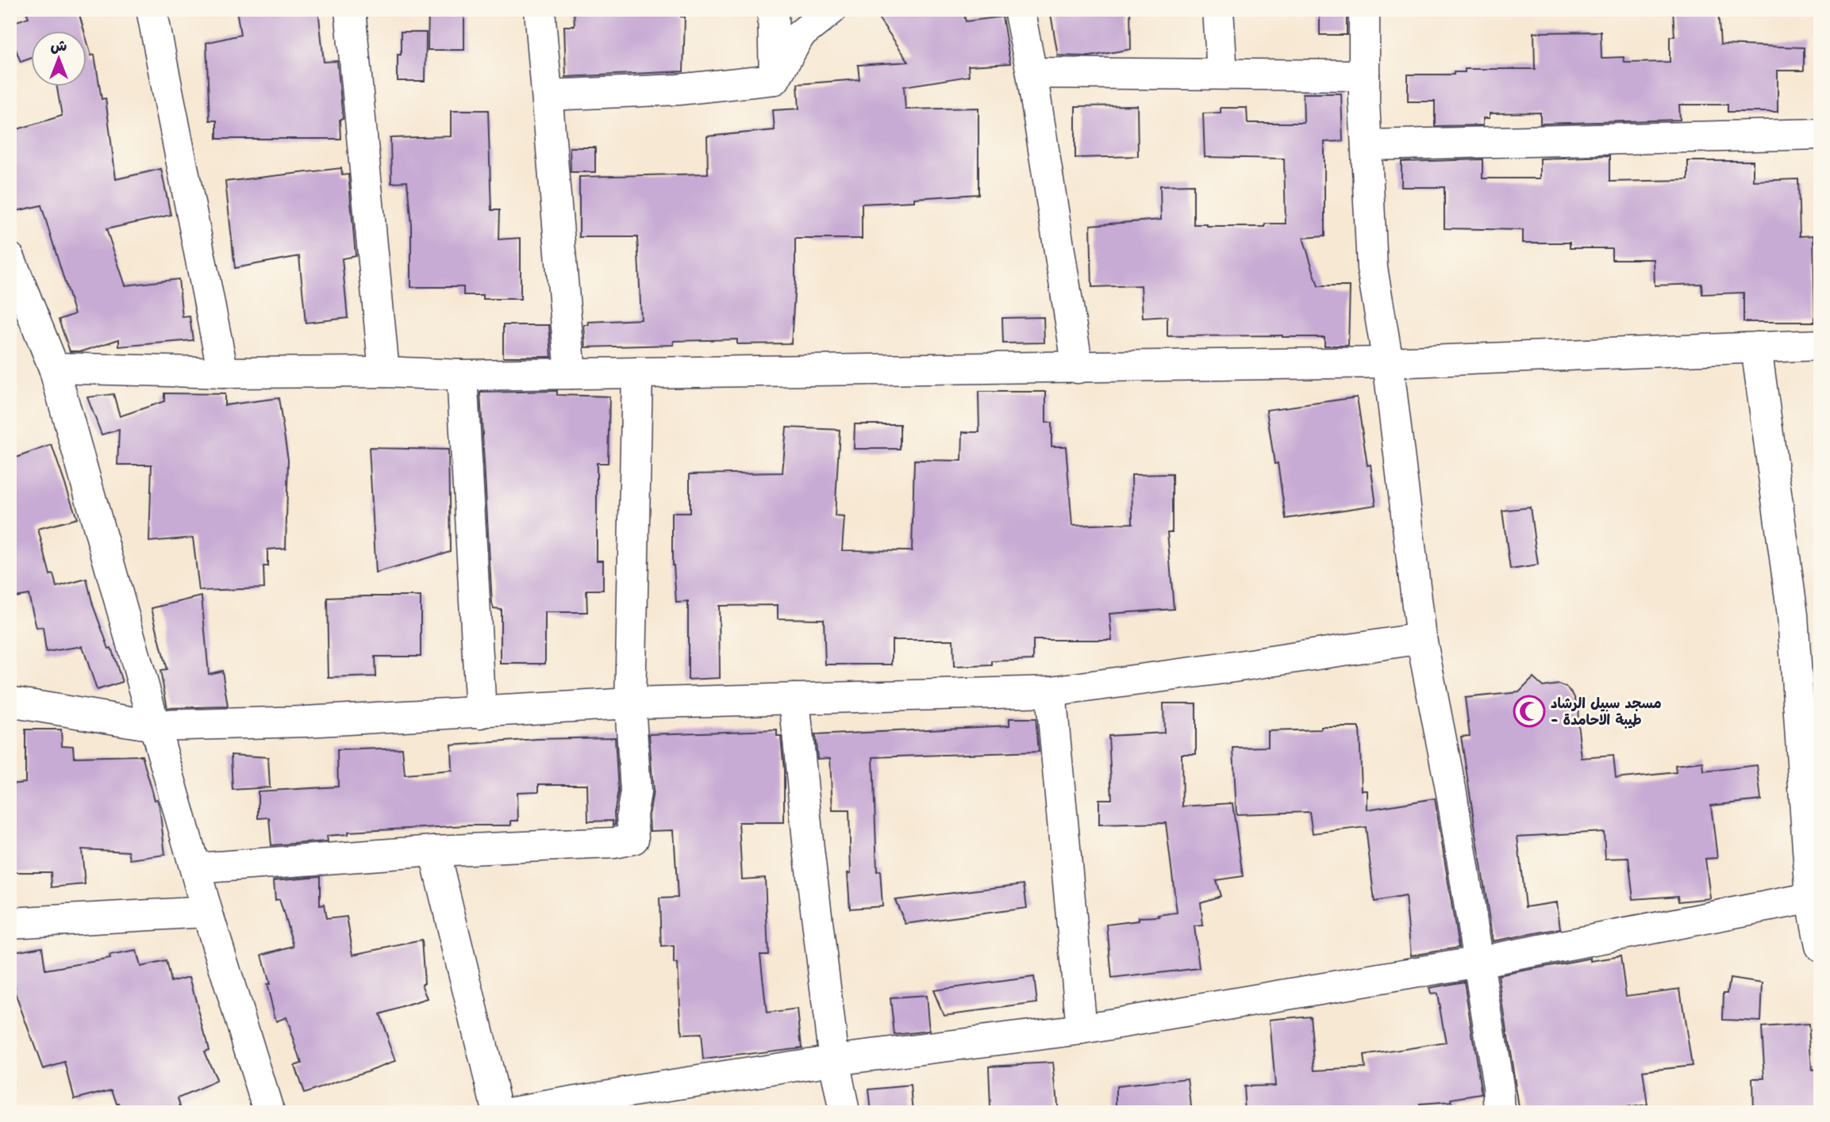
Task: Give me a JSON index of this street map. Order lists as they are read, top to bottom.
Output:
{
  "places": {
    "mosque": ["مسجد سبيل الرشاد - طيبة الاحامدة"]
  },
  "north": "top"
}
